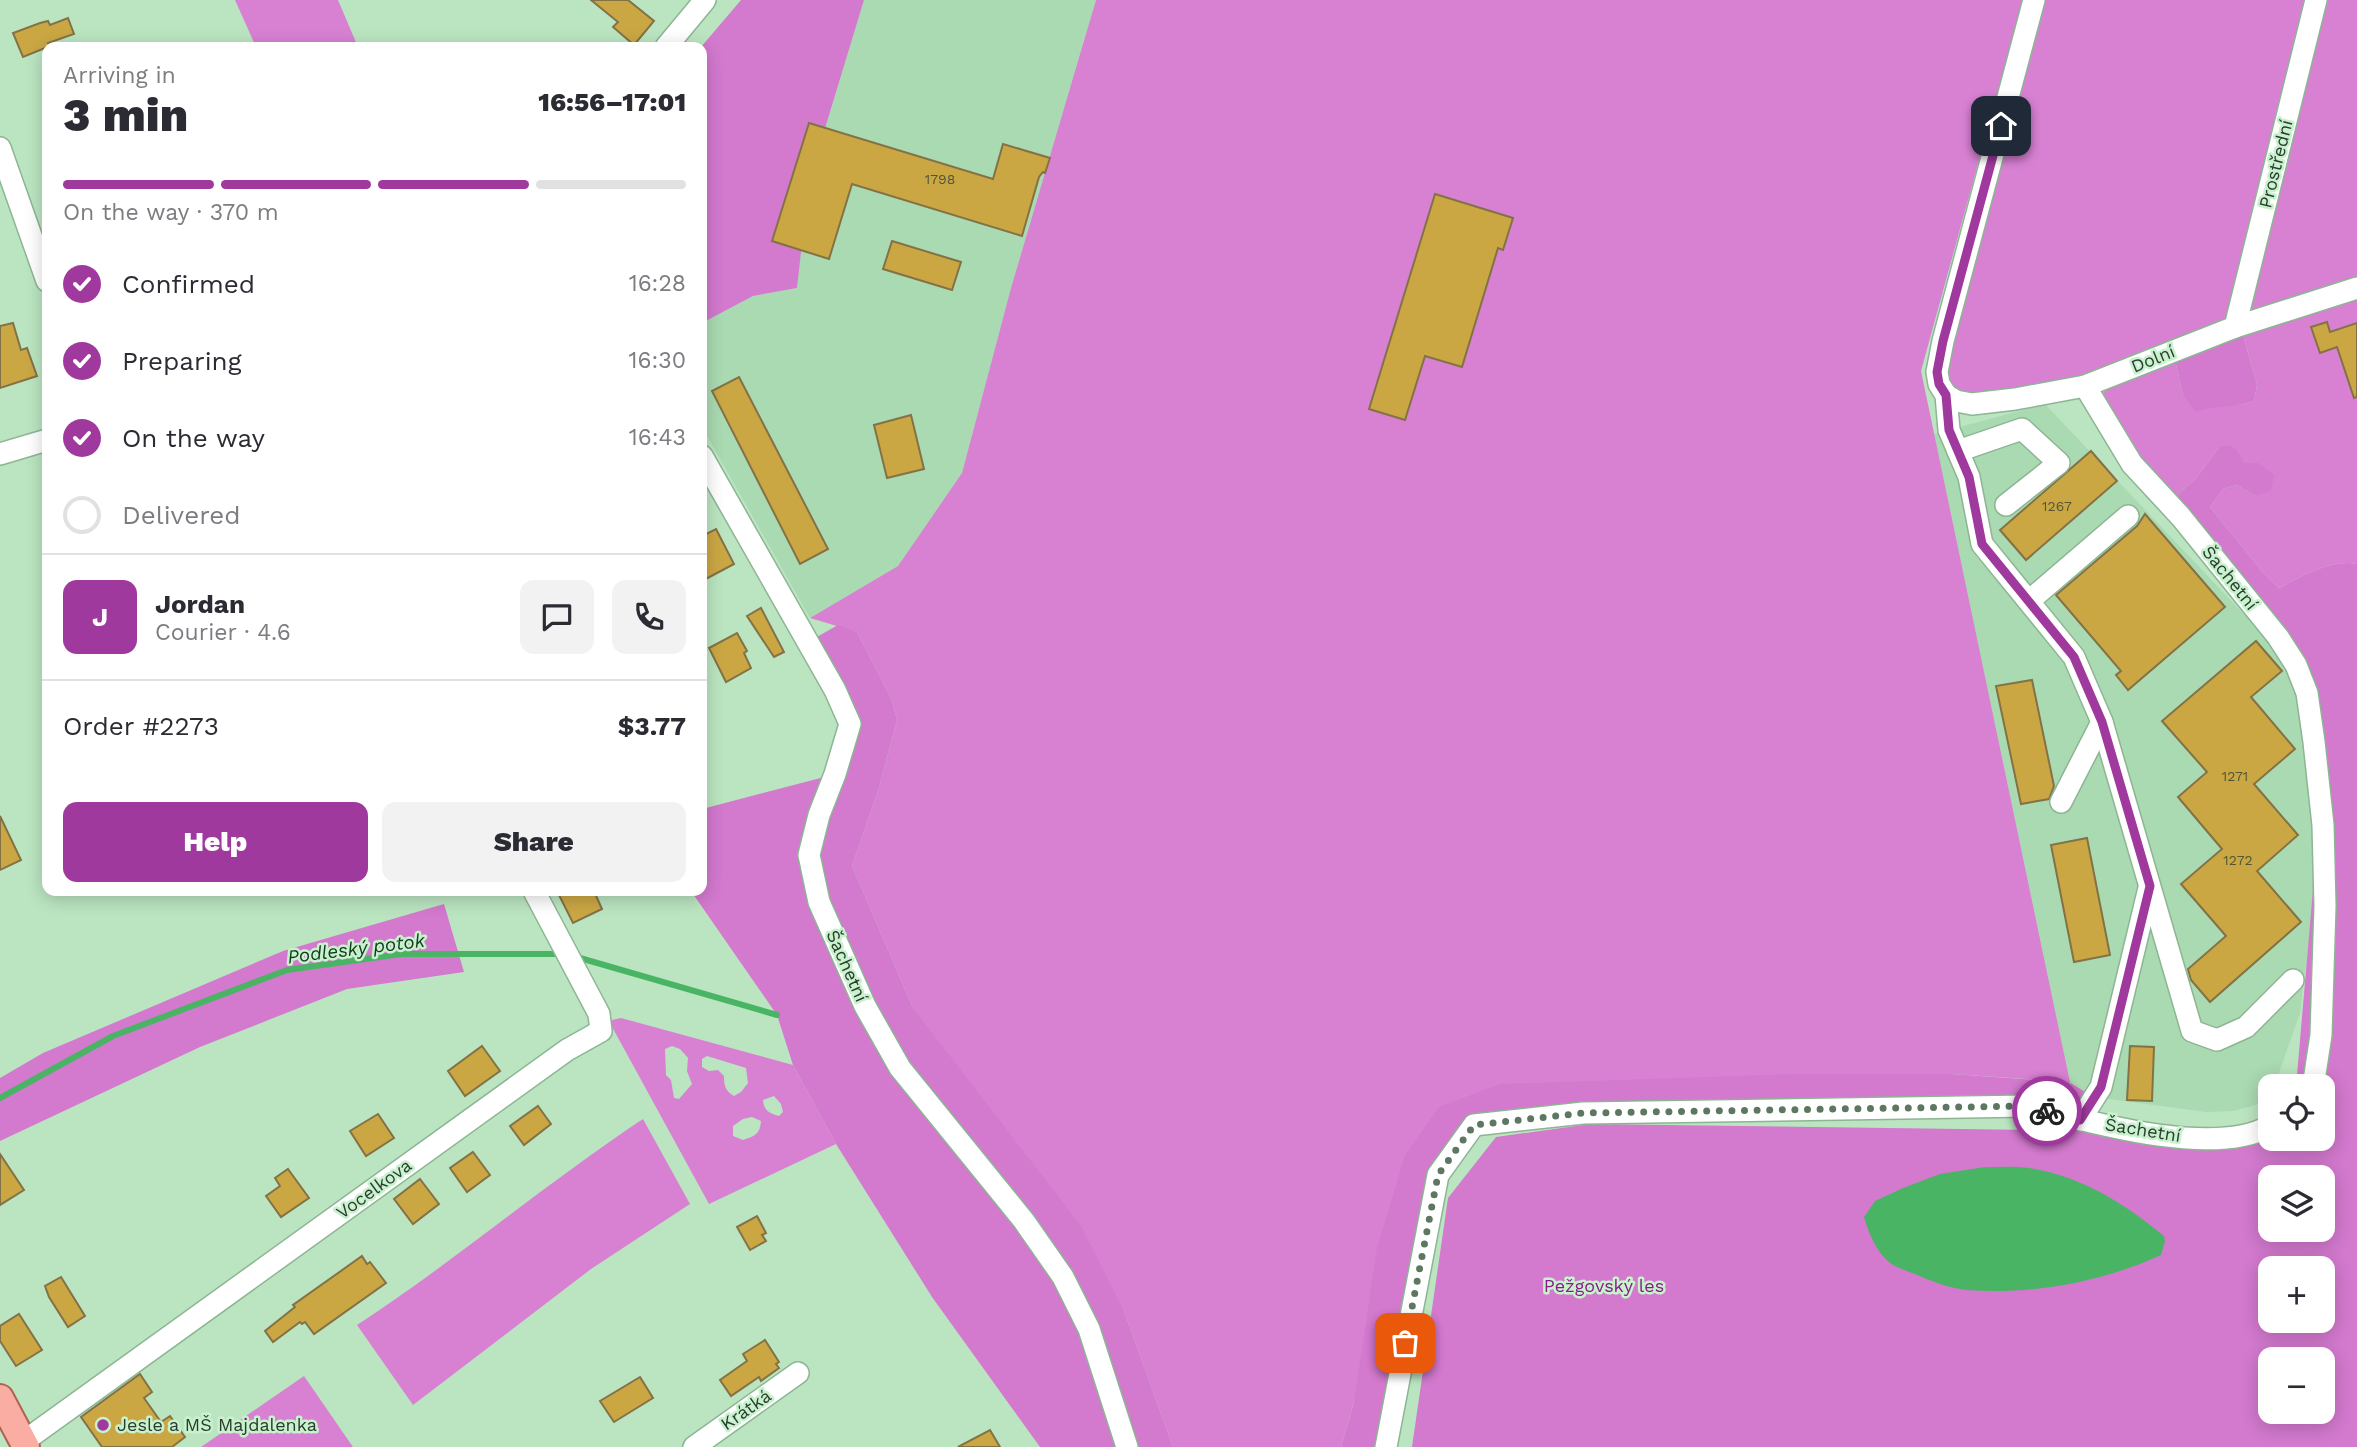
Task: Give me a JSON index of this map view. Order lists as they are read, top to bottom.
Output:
{
  "streets": {
    "street": [
      "Prostřední",
      "Dolní",
      "Šachetní",
      "Vocelkova",
      "Krátká"
    ]
  },
  "crossings": [
    ["Prostřední", "Dolní"],
    ["Dolní", "Šachetní"]
  ],
  "water": ["Podleský potok"],
  "parks": ["Pežgovský les"],
  "places": ["Jesle a MŠ Majdalenka"],
  "house_numbers": [
    "1798",
    "1267",
    "1271",
    "1272"
  ],
  "page": {
    "heading": ["3 min", "Arriving in", "16:56–17:01"],
    "panel": [
      "Jordan",
      "Courier · 4.6",
      "Order #2273",
      "$3.77"
    ],
    "bar": "On the way · 370 m",
    "list": [
      ["Confirmed", "16:28"],
      ["Preparing", "16:30"],
      ["On the way", "16:43"],
      "Delivered"
    ],
    "round": "J",
    "buttons": ["Help", "Share"],
    "map_buttons": ["+", "−"]
  }
}
